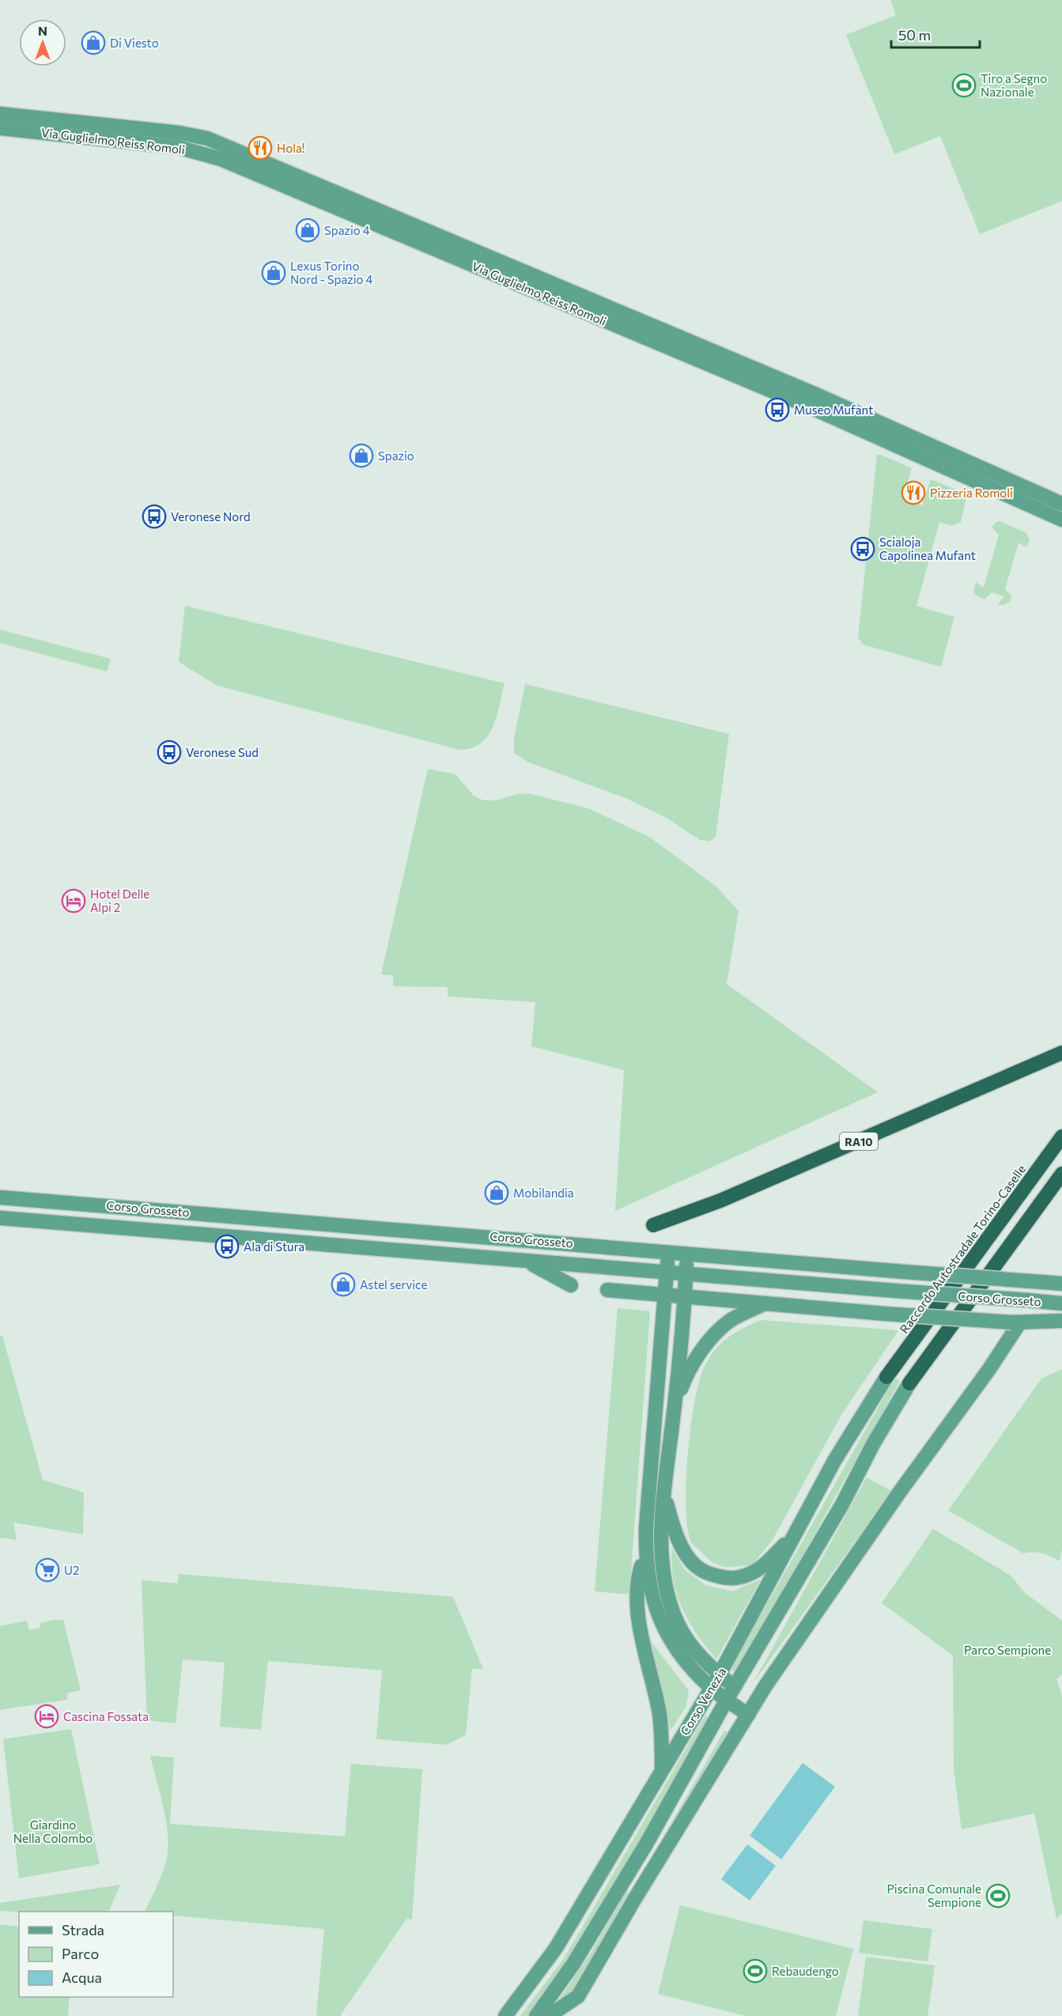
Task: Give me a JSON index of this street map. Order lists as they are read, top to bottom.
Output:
{
  "streets": {
    "highway": ["RA10", "Raccordo Autostradale Torino-Caselle"],
    "main road": ["Via Guglielmo Reiss Romoli", "Corso Grosseto", "Corso Venezia"]
  },
  "crossings": [
    ["Raccordo Autostradale Torino-Caselle", "Corso Venezia"]
  ],
  "parks": ["Parco Sempione", "Giardino Nella Colombo"],
  "places": {
    "shop": [
      "Di Viesto",
      "Spazio 4",
      "Lexus Torino Nord - Spazio 4",
      "Spazio",
      "Mobilandia",
      "Astel service"
    ],
    "sports": ["Tiro a Segno Nazionale", "Piscina Comunale Sempione", "Rebaudengo"],
    "restaurant": ["Hola!", "Pizzeria Romoli"],
    "bus stop": [
      "Museo Mufant",
      "Veronese Nord",
      "Scialoja Capolinea Mufant",
      "Veronese Sud",
      "Ala di Stura"
    ],
    "hotel": ["Hotel Delle Alpi 2", "Cascina Fossata"],
    "supermarket": ["U2"]
  },
  "legend": ["Strada", "Parco", "Acqua"],
  "scale_bar": "50 m",
  "north": "top"
}
